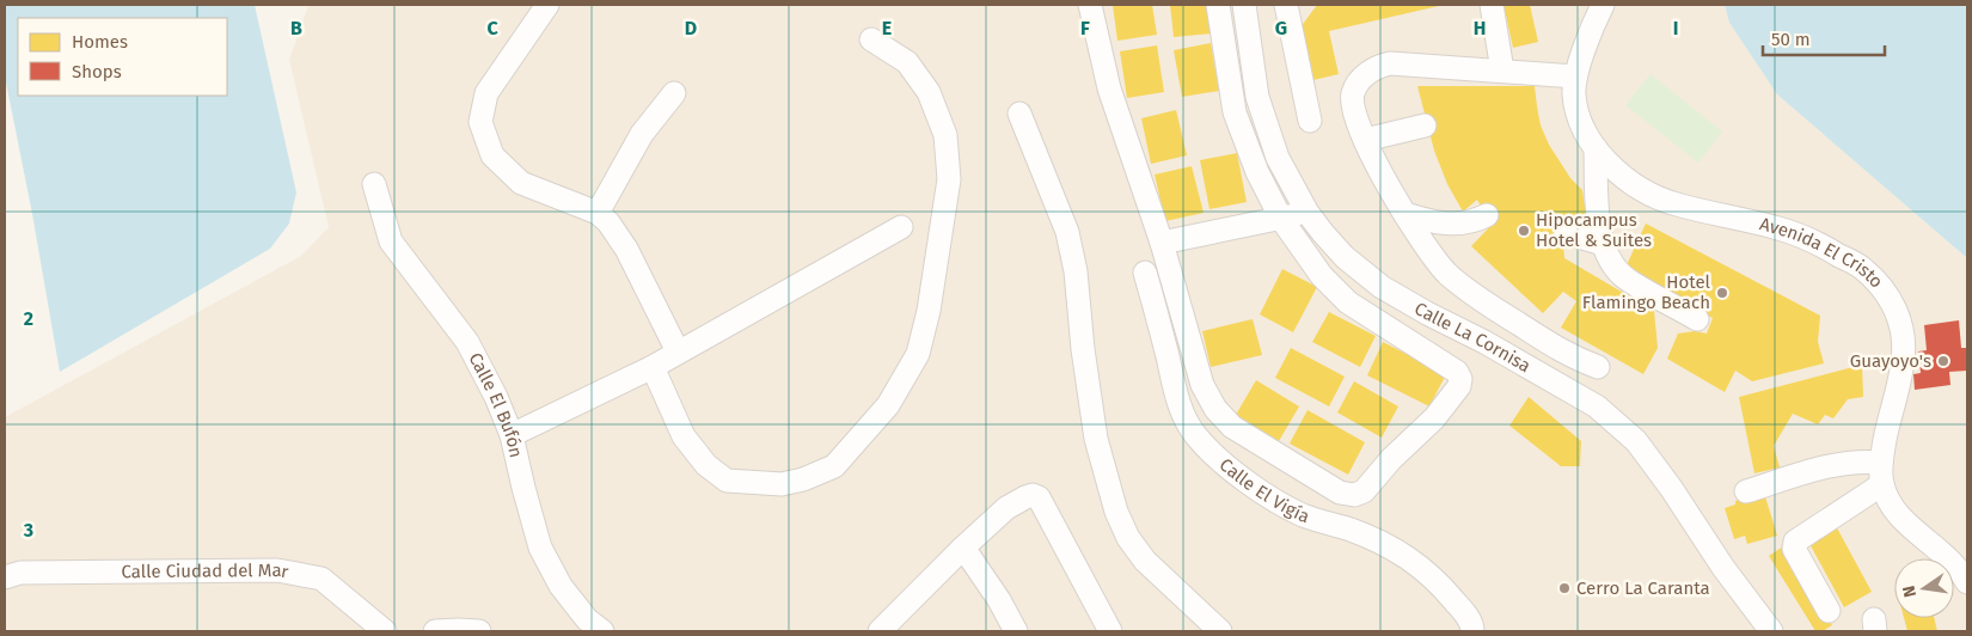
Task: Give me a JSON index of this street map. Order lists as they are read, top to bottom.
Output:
{
  "streets": {
    "street": [
      "Avenida El Cristo",
      "Calle La Cornisa",
      "Calle El Bufón",
      "Calle El Vigía",
      "Calle Ciudad del Mar"
    ]
  },
  "places": [
    "Hipocampus Hotel & Suites",
    "Hotel Flamingo Beach",
    "Guayoyo's",
    "Cerro La Caranta"
  ],
  "legend": ["Homes", "Shops"],
  "scale_bar": "50 m",
  "north": "left",
  "grid": {
    "columns": [
      "B",
      "C",
      "D",
      "E",
      "F",
      "G",
      "H",
      "I"
    ],
    "rows": ["2", "3"]
  }
}
